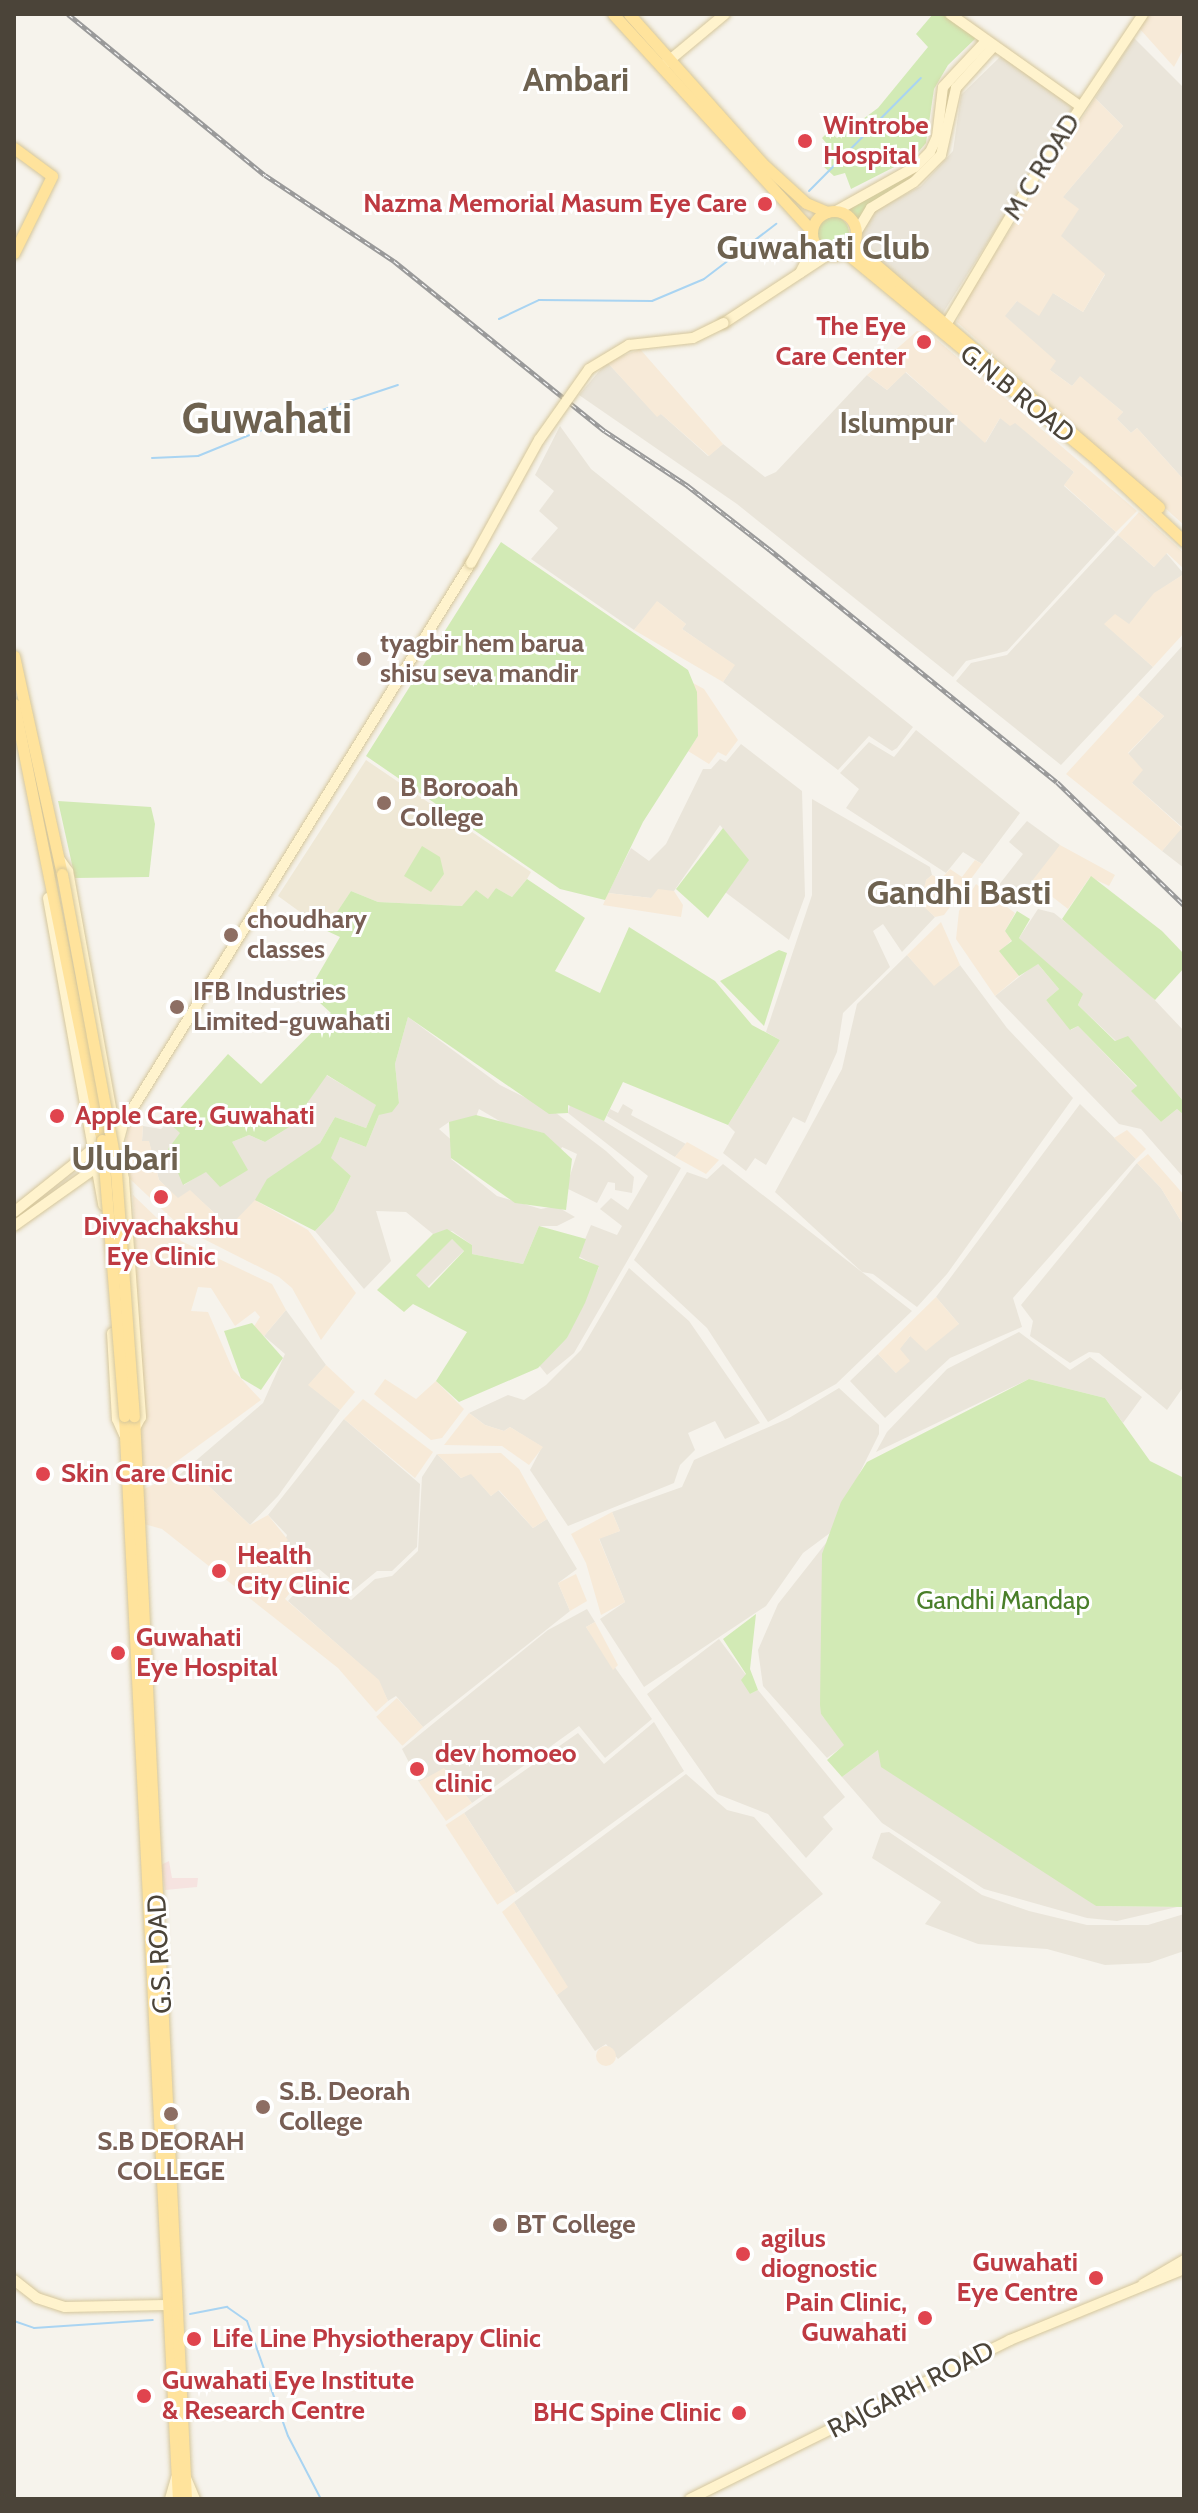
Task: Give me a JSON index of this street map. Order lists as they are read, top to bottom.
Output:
{
  "streets": {
    "main road": ["G.N.B ROAD", "G.S. ROAD"],
    "street": ["M C ROAD", "RAJGARH ROAD"]
  },
  "crossings": [
    ["M C ROAD", "G.N.B ROAD"]
  ],
  "districts": [
    "Ambari",
    "Guwahati Club",
    "Guwahati",
    "Islumpur",
    "Gandhi Basti",
    "Ulubari"
  ],
  "parks": ["Gandhi Mandap"],
  "places": [
    "Wintrobe Hospital",
    "Nazma Memorial Masum Eye Care",
    "The Eye Care Center",
    "tyagbir hem barua shisu seva mandir",
    "B Borooah College",
    "choudhary classes",
    "IFB Industries Limited-guwahati",
    "Apple Care, Guwahati",
    "Divyachakshu Eye Clinic",
    "Skin Care Clinic",
    "Health City Clinic",
    "Guwahati Eye Hospital",
    "dev homoeo clinic",
    "S.B. Deorah College",
    "S.B DEORAH COLLEGE",
    "BT College",
    "agilus diognostic",
    "Guwahati Eye Centre",
    "Pain Clinic, Guwahati",
    "Life Line Physiotherapy Clinic",
    "Guwahati Eye Institute & Research Centre",
    "BHC Spine Clinic"
  ]
}
